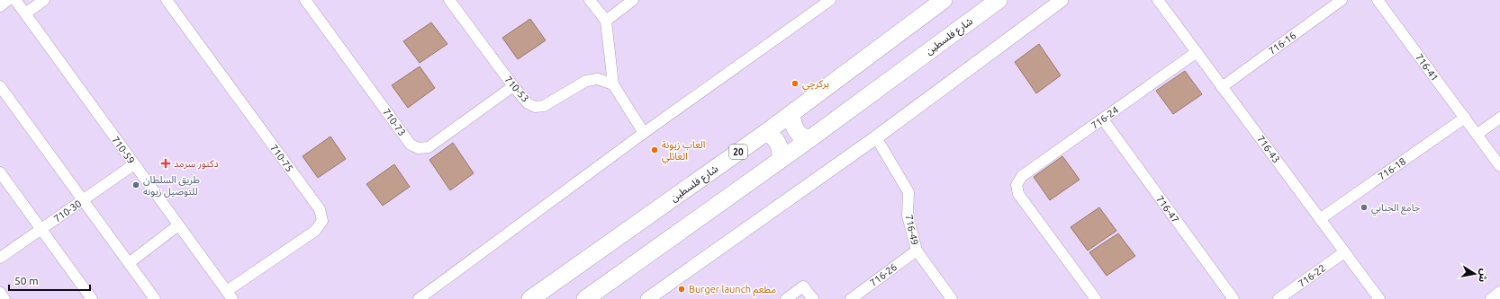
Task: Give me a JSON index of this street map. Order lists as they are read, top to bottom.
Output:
{
  "streets": {
    "main road": ["شارع فلسطين", "20"],
    "street": [
      "716-16",
      "716-41",
      "710-53",
      "716-24",
      "710-73",
      "716-43",
      "710-59",
      "710-75",
      "716-18",
      "716-47",
      "710-30",
      "716-49",
      "716-26",
      "716-22"
    ]
  },
  "crossings": [
    ["716-16", "716-43"],
    ["716-41", "716-18"],
    ["710-53", "710-73"],
    ["716-24", "716-43"],
    ["716-24", "716-47"],
    ["716-43", "716-18"],
    ["716-43", "716-22"],
    ["710-59", "710-75"],
    ["710-59", "710-30"],
    ["716-49", "716-26"]
  ],
  "places": {
    "other": [
      "بركرچي",
      "العاب زيونة العائلي",
      "طريق السلطان للتوصيل زيونه",
      "جامع الجنابي",
      "Burger launch مطعم"
    ],
    "health": ["دكتور سرمد"]
  },
  "scale_bar": "50 m",
  "north": "right"
}
